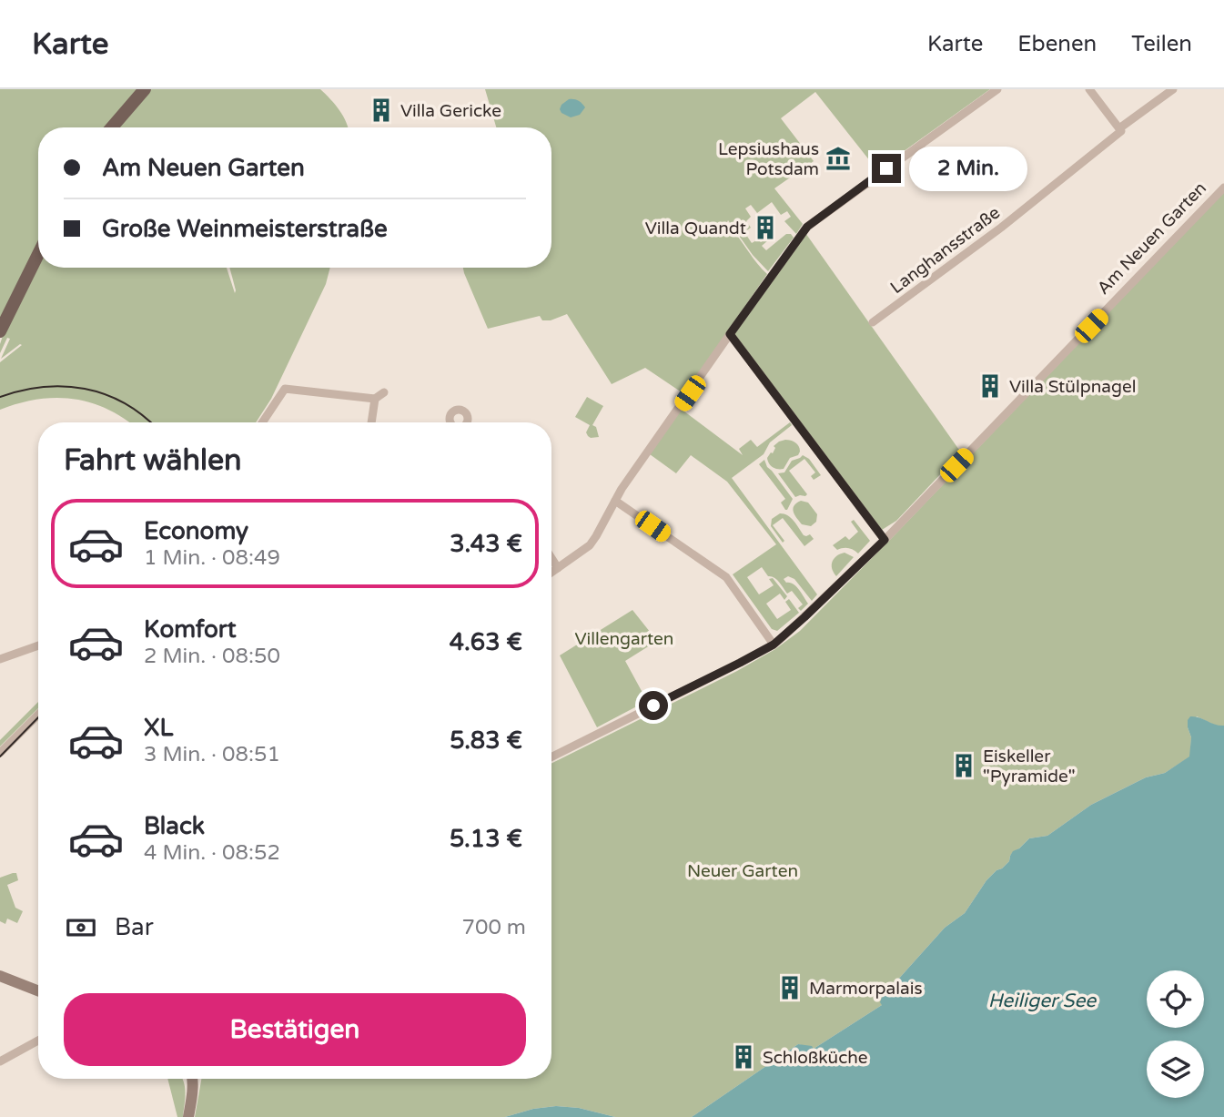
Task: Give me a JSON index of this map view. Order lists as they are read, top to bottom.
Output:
{
  "streets": {
    "street": ["Am Neuen Garten", "Langhansstraße"]
  },
  "water": ["Heiliger See"],
  "parks": ["Villengarten", "Neuer Garten"],
  "places": {
    "building": [
      "Villa Gericke",
      "Villa Quandt",
      "Villa Stülpnagel",
      "Eiskeller \"Pyramide\"",
      "Marmorpalais",
      "Schloßküche"
    ],
    "museum": ["Lepsiushaus Potsdam"]
  },
  "page": {
    "header": "Karte",
    "nav": ["Karte", "Ebenen", "Teilen"],
    "banner": ["Am Neuen Garten", "Große Weinmeisterstraße"],
    "bubble": "2 Min.",
    "heading": "Fahrt wählen",
    "list": [
      {
        "name": "Economy",
        "note": "1 Min. · 08:49",
        "value": "3.43 €"
      },
      {
        "name": "Komfort",
        "note": "2 Min. · 08:50",
        "value": "4.63 €"
      },
      {
        "name": "XL",
        "note": "3 Min. · 08:51",
        "value": "5.83 €"
      },
      {
        "name": "Black",
        "note": "4 Min. · 08:52",
        "value": "5.13 €"
      }
    ],
    "pay": ["Bar", "700 m"],
    "buttons": "Bestätigen"
  }
}
